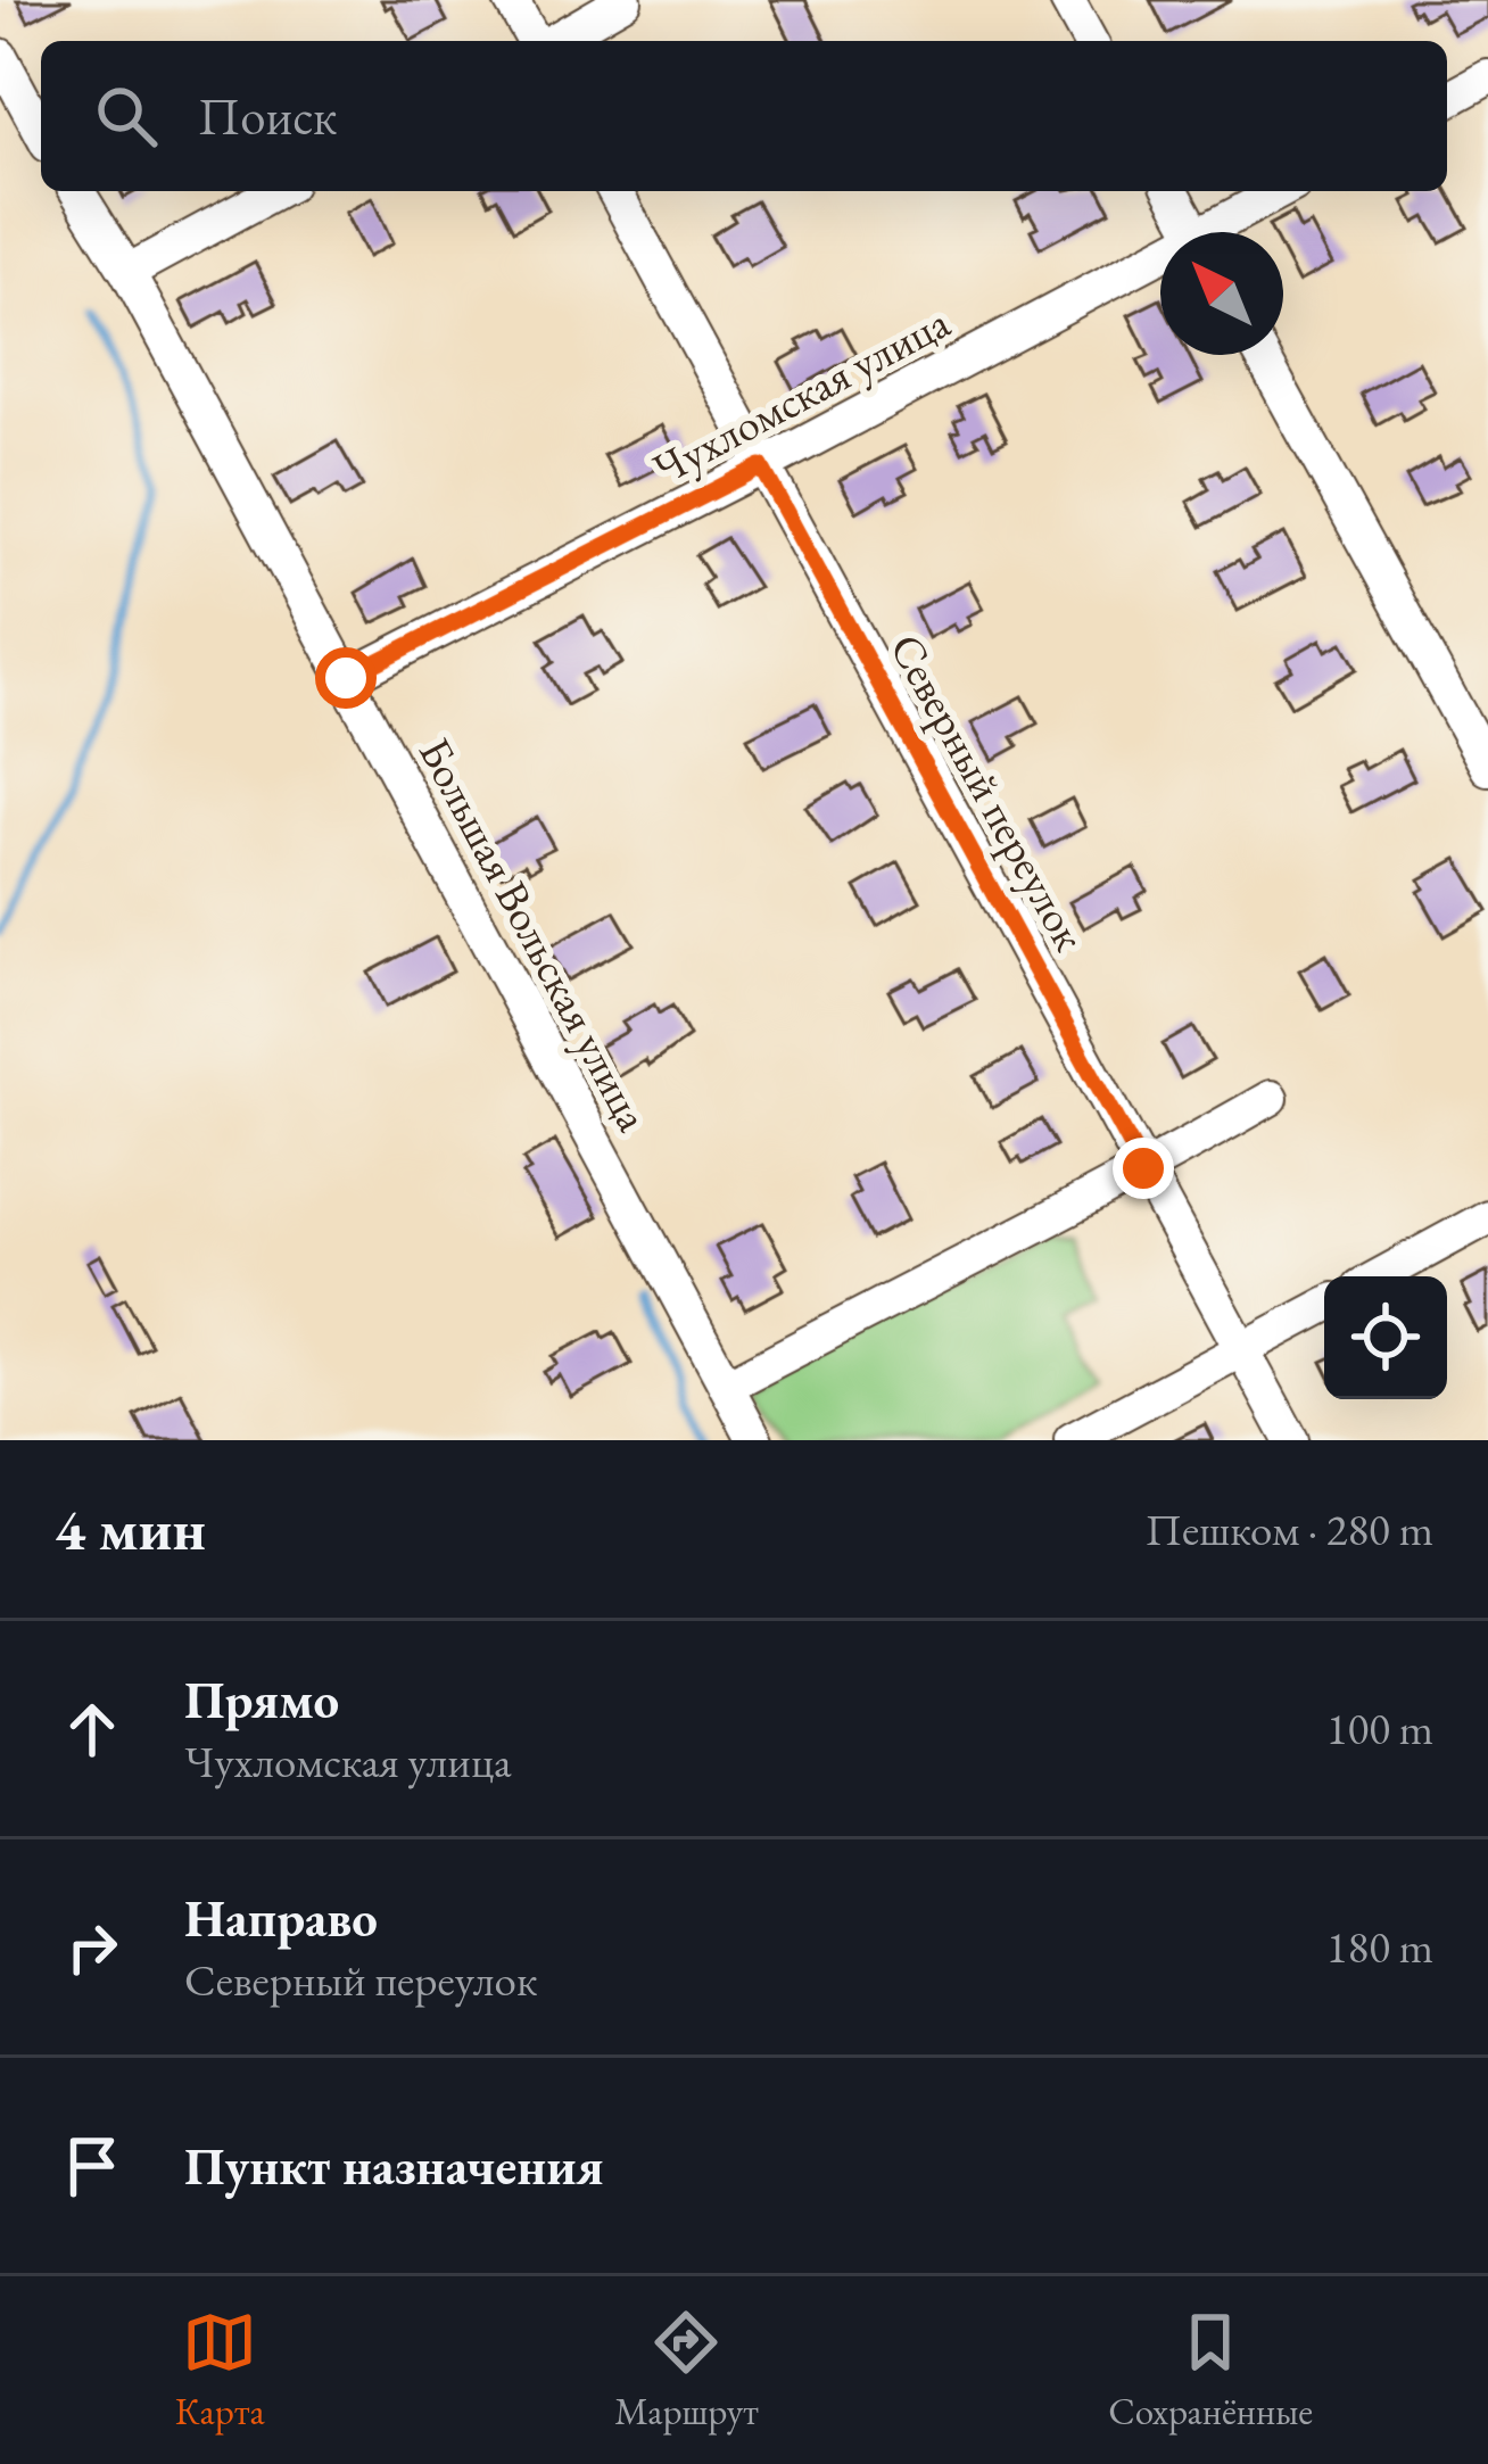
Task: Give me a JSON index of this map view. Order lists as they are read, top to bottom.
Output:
{
  "streets": {
    "street": ["Чухломская улица", "Северный переулок", "Большая Вольская улица"]
  },
  "crossings": [
    ["Чухломская улица", "Северный переулок"],
    ["Чухломская улица", "Большая Вольская улица"]
  ],
  "north": "top left",
  "page": {
    "search": "Поиск",
    "heading": ["4 мин", "Пешком · 280 m"],
    "list": [
      ["Прямо", "Чухломская улица", "100 m"],
      ["Направо", "Северный переулок", "180 m"],
      "Пункт назначения"
    ],
    "nav": ["Карта", "Маршрут", "Сохранённые"]
  }
}
